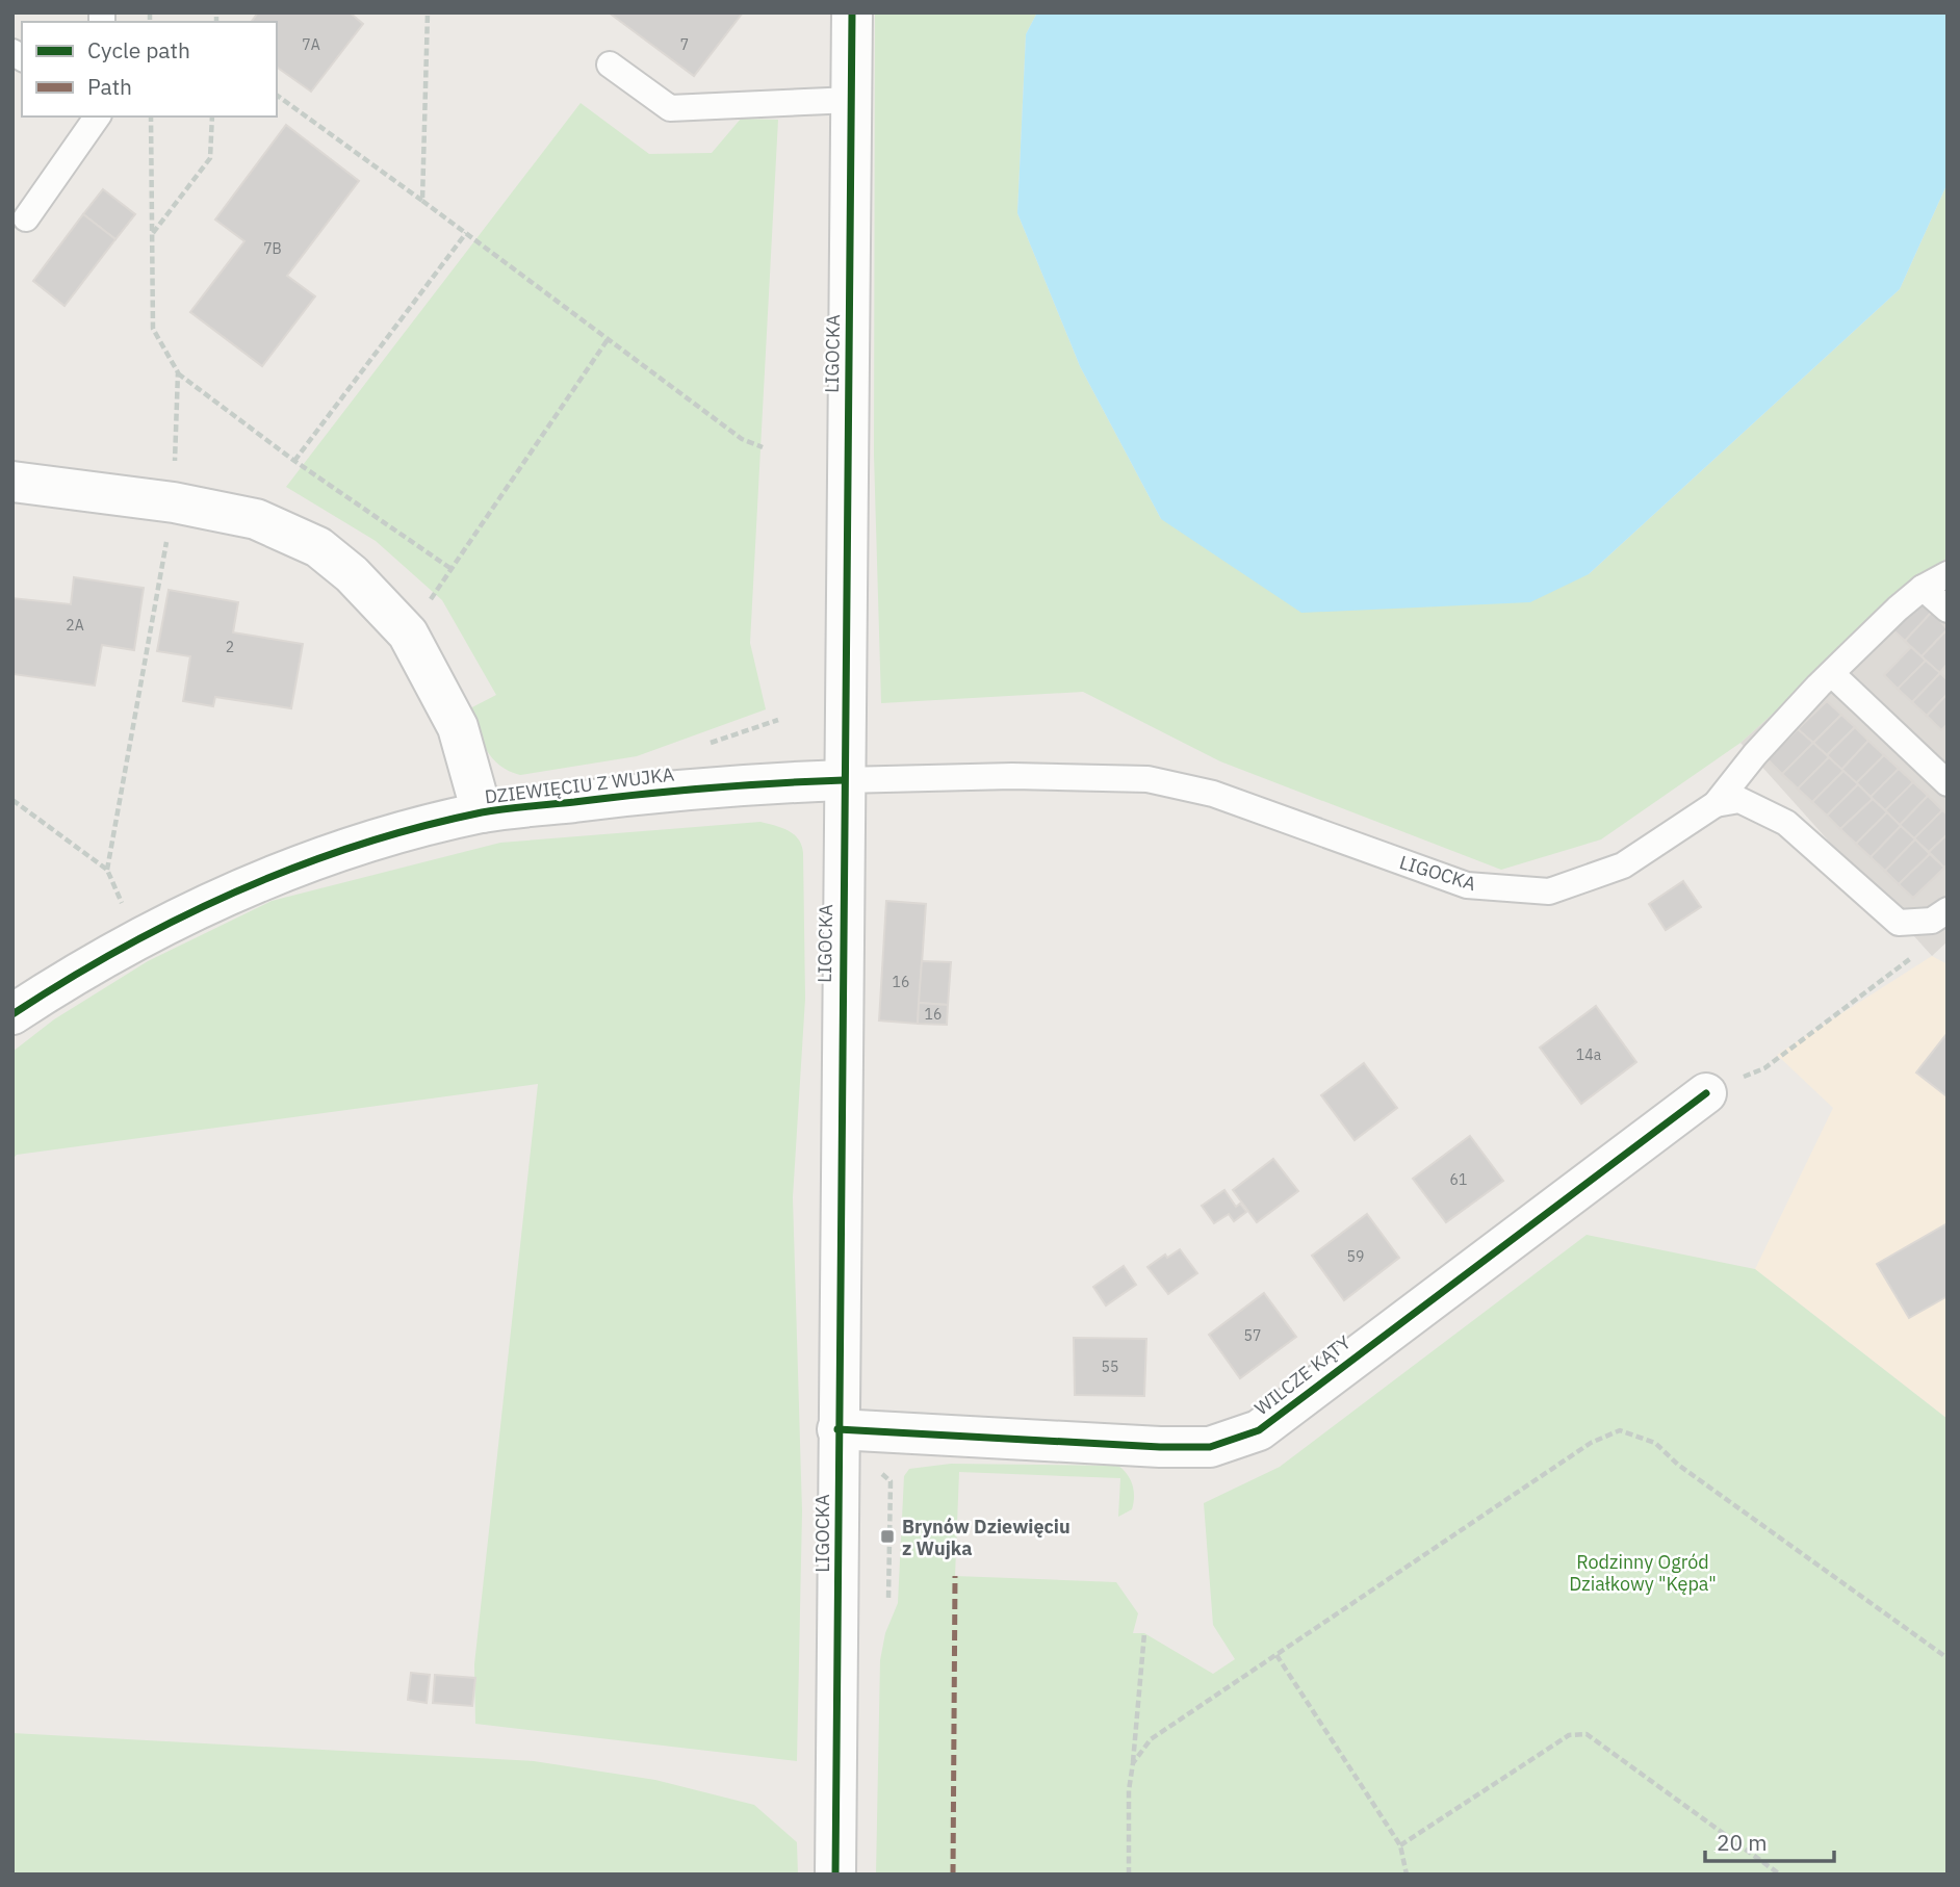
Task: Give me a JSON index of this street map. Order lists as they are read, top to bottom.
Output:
{
  "streets": {
    "street": ["LIGOCKA", "DZIEWIĘCIU Z WUJKA", "WILCZE KĄTY"]
  },
  "crossings": [
    ["LIGOCKA", "DZIEWIĘCIU Z WUJKA"],
    ["LIGOCKA", "WILCZE KĄTY"]
  ],
  "parks": ["Rodzinny Ogród Działkowy \"Kępa\""],
  "places": {
    "transit": ["Brynów Dziewięciu z Wujka"]
  },
  "house_numbers": [
    "7A",
    "7",
    "7B",
    "2A",
    "2",
    "16",
    "16",
    "14a",
    "61",
    "59",
    "57",
    "55"
  ],
  "legend": ["Cycle path", "Path"],
  "scale_bar": "20 m"
}
